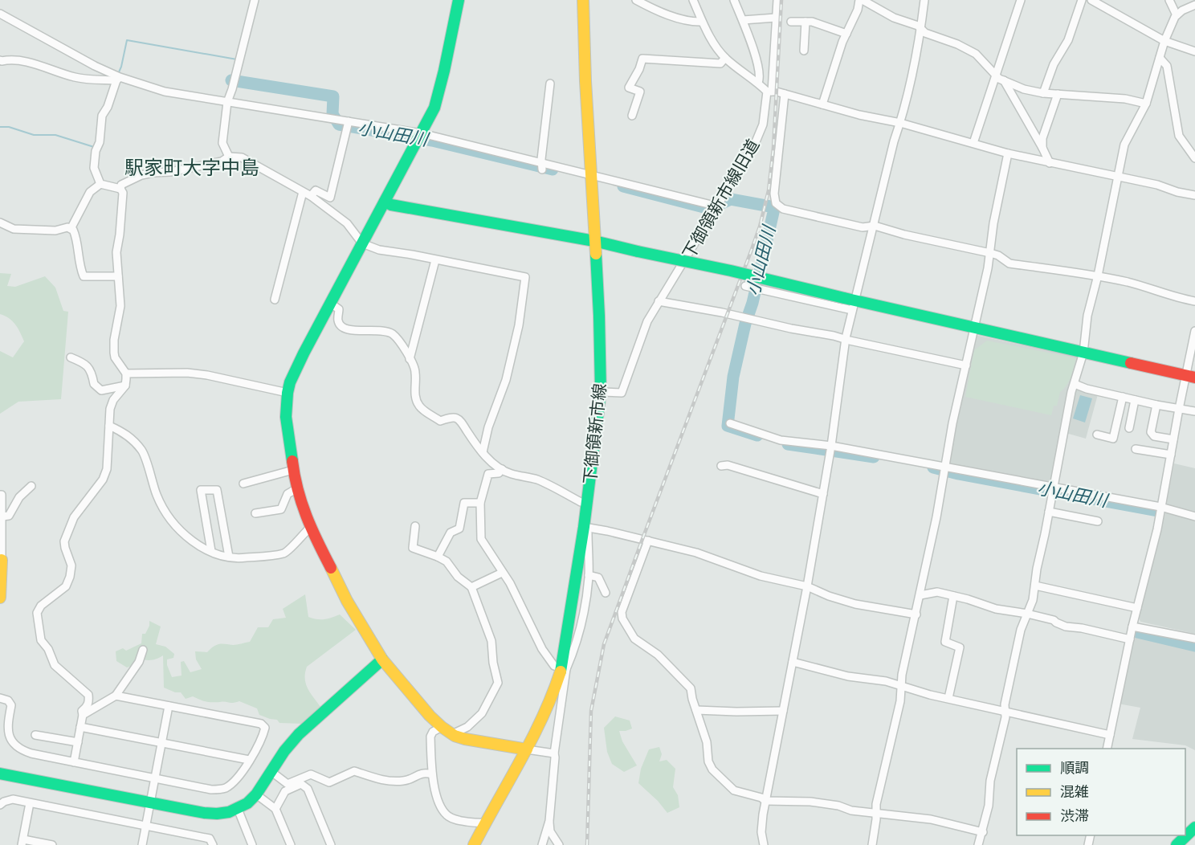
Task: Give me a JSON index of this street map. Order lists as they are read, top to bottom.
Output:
{
  "streets": {
    "main road": ["下御領新市線"],
    "street": ["下御領新市線旧道"]
  },
  "crossings": [
    ["下御領新市線旧道", "下御領新市線"]
  ],
  "districts": ["駅家町大字中島"],
  "water": ["小山田川"],
  "legend": ["順調", "混雑", "渋滞"]
}
